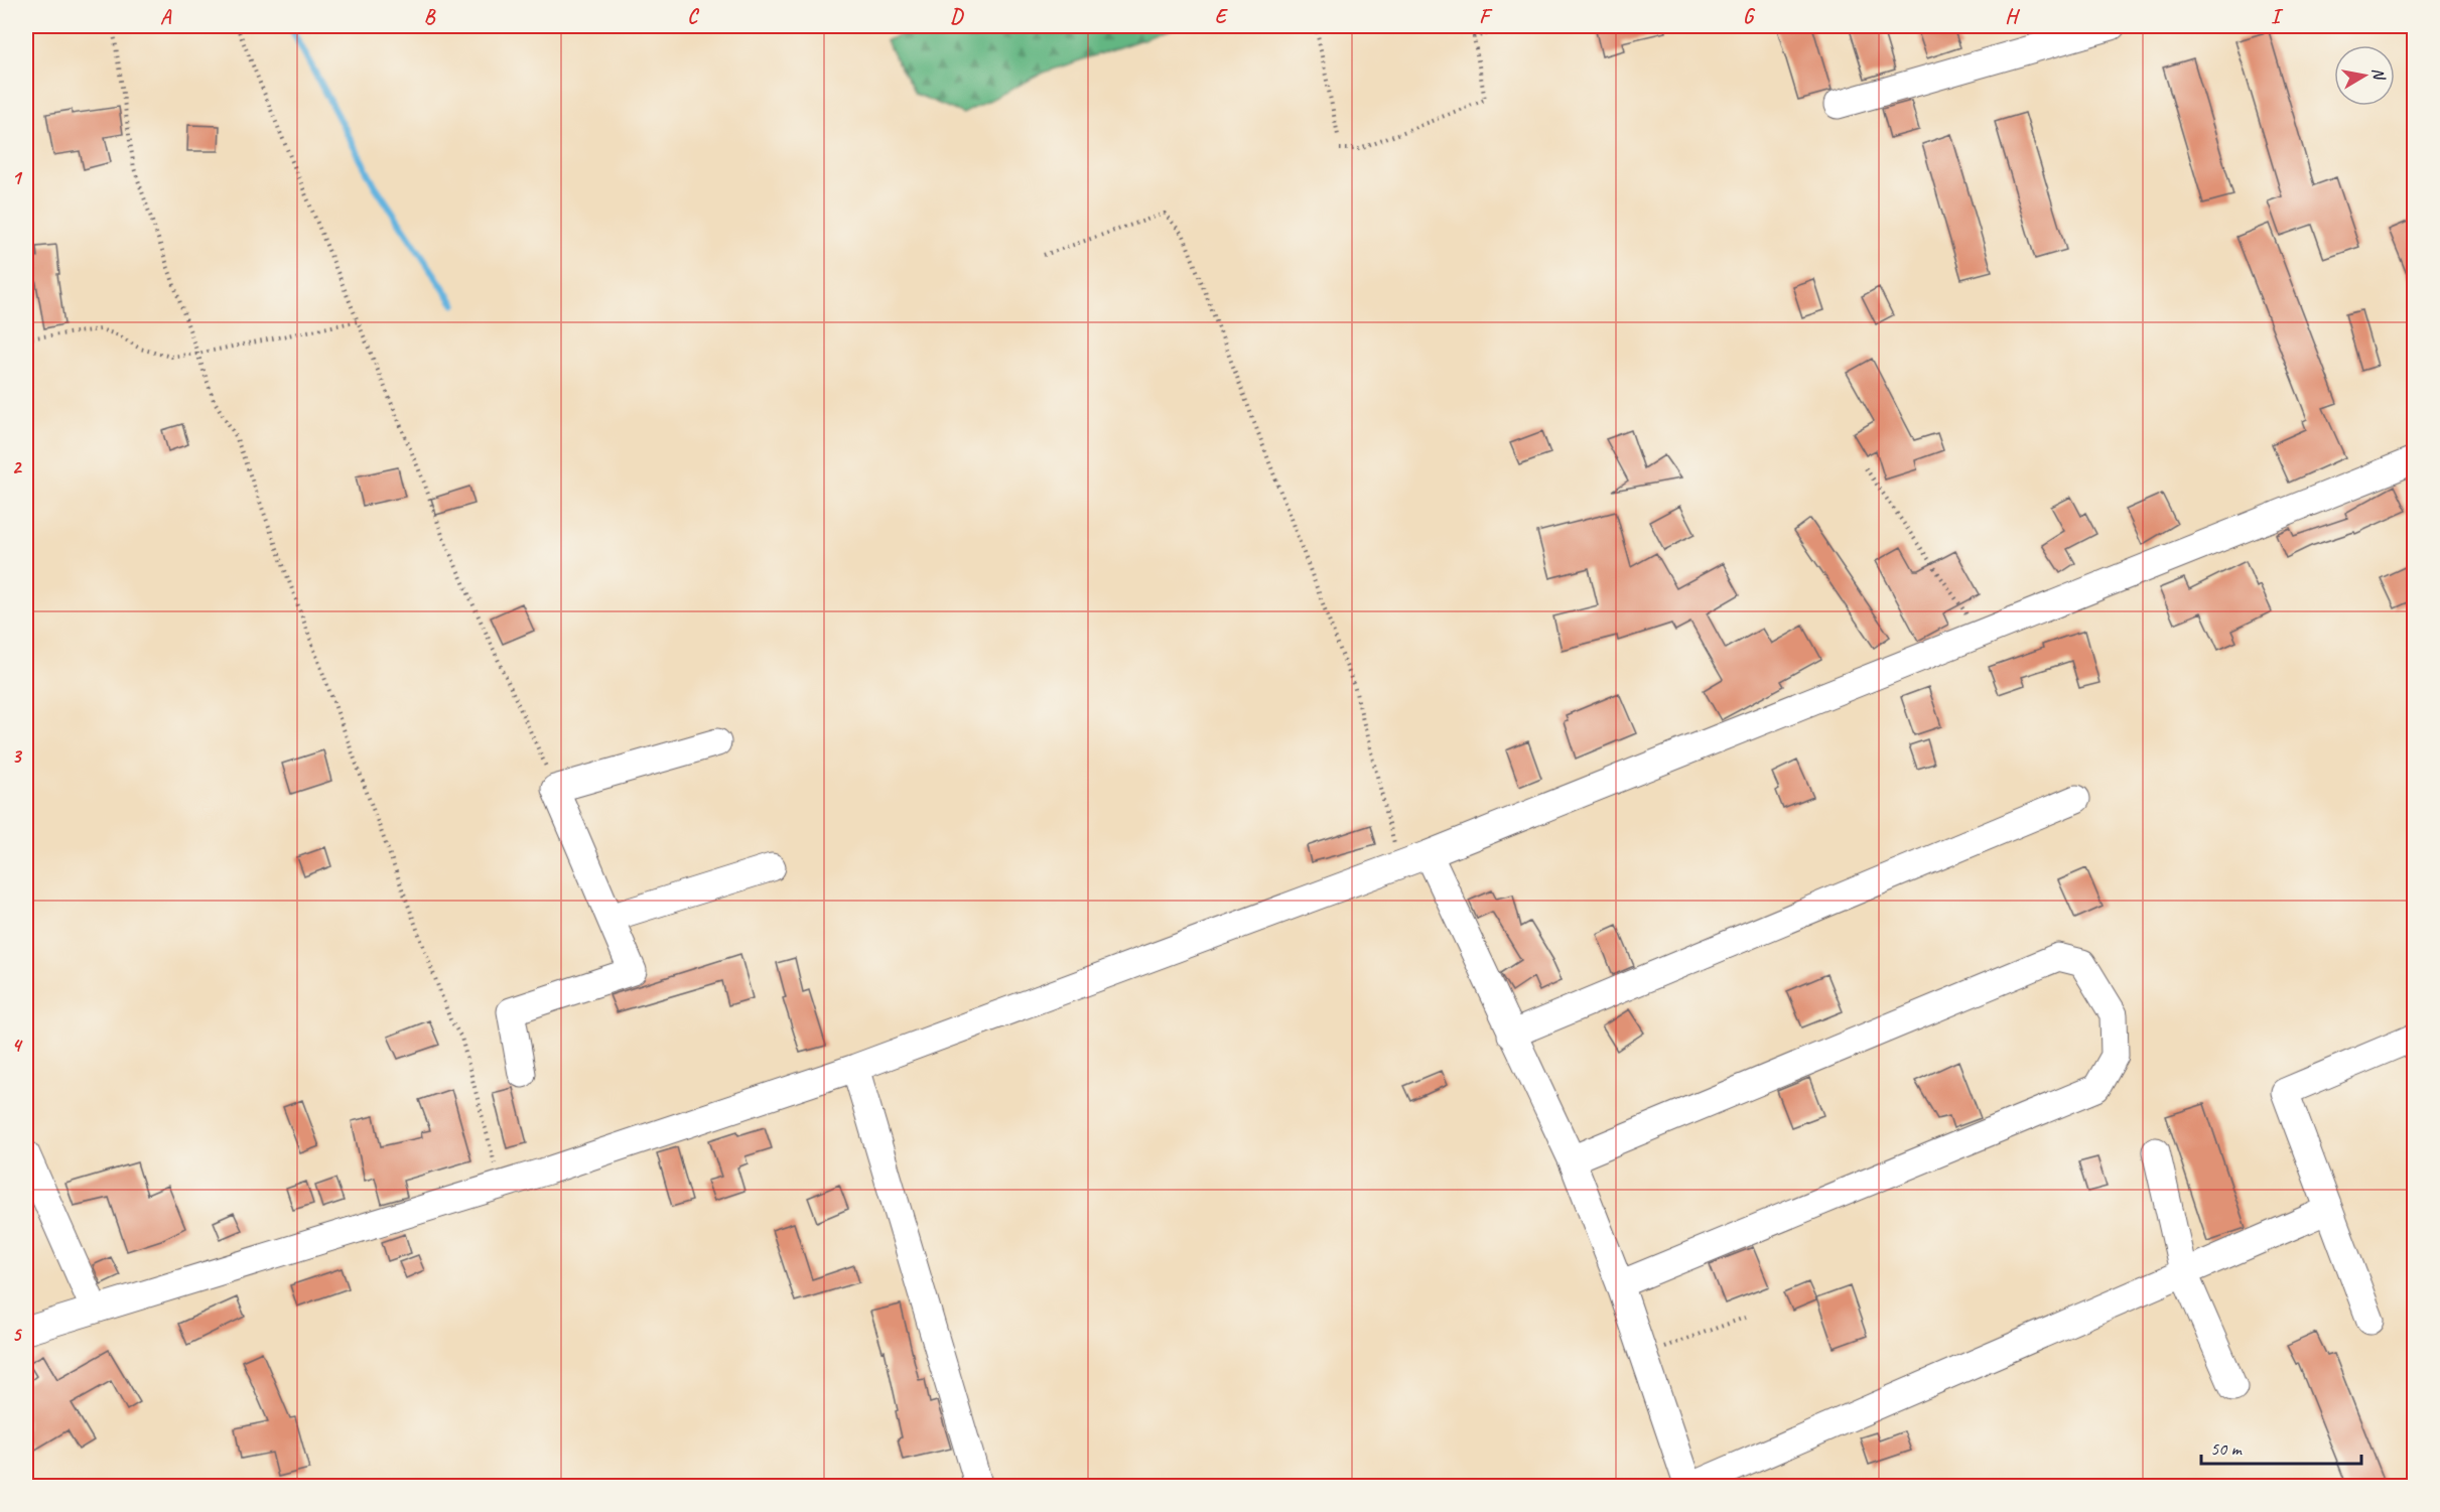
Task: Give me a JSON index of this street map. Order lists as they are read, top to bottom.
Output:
{
  "scale_bar": "50 m",
  "north": "right",
  "grid": {
    "columns": [
      "A",
      "B",
      "C",
      "D",
      "E",
      "F",
      "G",
      "H",
      "I"
    ],
    "rows": [
      "1",
      "2",
      "3",
      "4",
      "5"
    ]
  }
}
